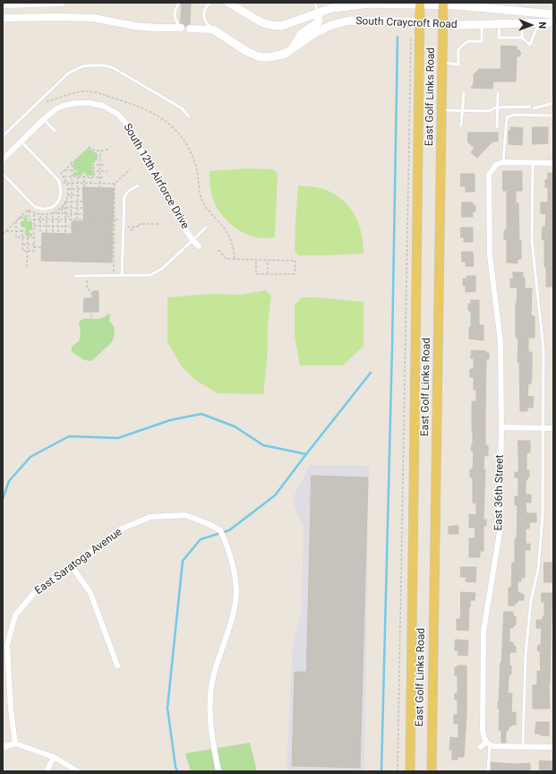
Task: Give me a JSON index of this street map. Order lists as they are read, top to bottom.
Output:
{
  "streets": {
    "main road": ["South Craycroft Road", "East Golf Links Road"],
    "street": ["South 12th Airforce Drive", "East 36th Street", "East Saratoga Avenue"]
  },
  "crossings": [
    ["South Craycroft Road", "East Golf Links Road"]
  ],
  "north": "right"
}
